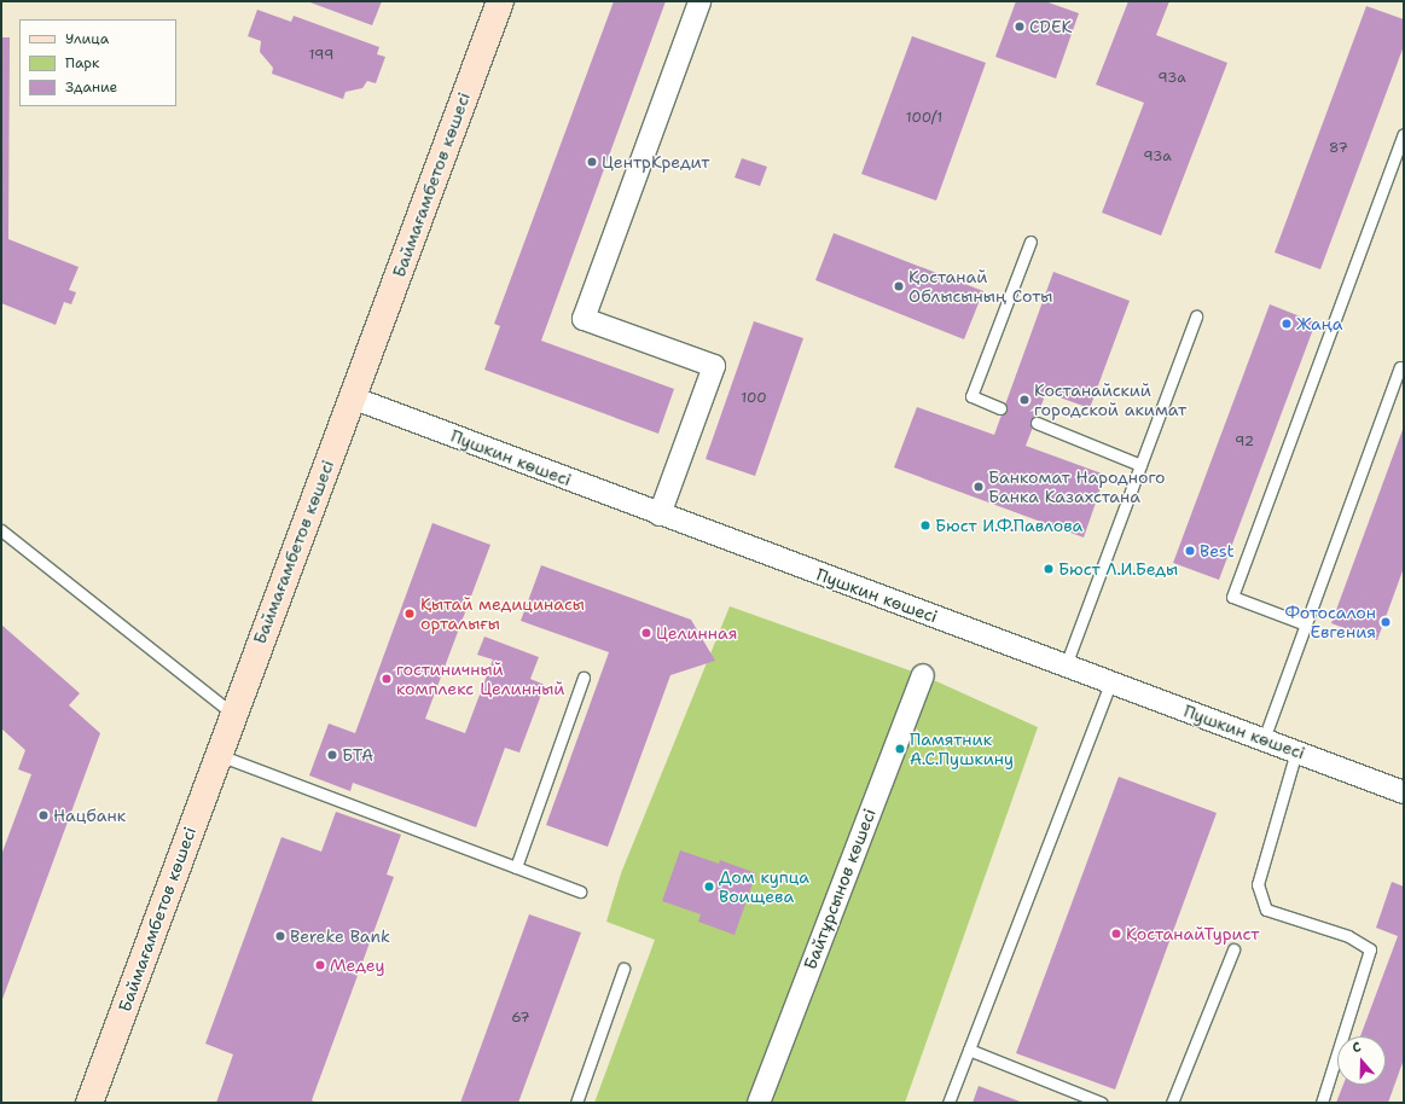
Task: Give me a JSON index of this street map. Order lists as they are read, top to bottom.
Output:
{
  "streets": {
    "main road": ["Баймағамбетов көшесі"],
    "street": ["Пушкин көшесі", "Байтұрсынов көшесі"]
  },
  "crossings": [
    ["Баймағамбетов көшесі", "Пушкин көшесі"]
  ],
  "places": [
    "CDEK",
    "ЦентрКредит",
    "Қостанай Облысының Соты",
    "Жаңа",
    "Костанайский городской акимат",
    "Банкомат Народного Банка Казахстана",
    "Бюст И.Ф.Павлова",
    "Best",
    "Бюст Л.И.Беды",
    "Қытай медицинасы орталығы",
    "Фотосалон Евгения",
    "Целинная",
    "гостиничный комплекс Целинный",
    "Памятник А.С.Пушкину",
    "БТА",
    "Нацбанк",
    "Дом купца Воищева",
    "ҚостанайТурист",
    "Bereke Bank",
    "Медеу"
  ],
  "house_numbers": [
    "199",
    "93а",
    "100/1",
    "87",
    "93а",
    "100",
    "92",
    "67"
  ],
  "legend": ["Улица", "Парк", "Здание"],
  "north": "top"
}
